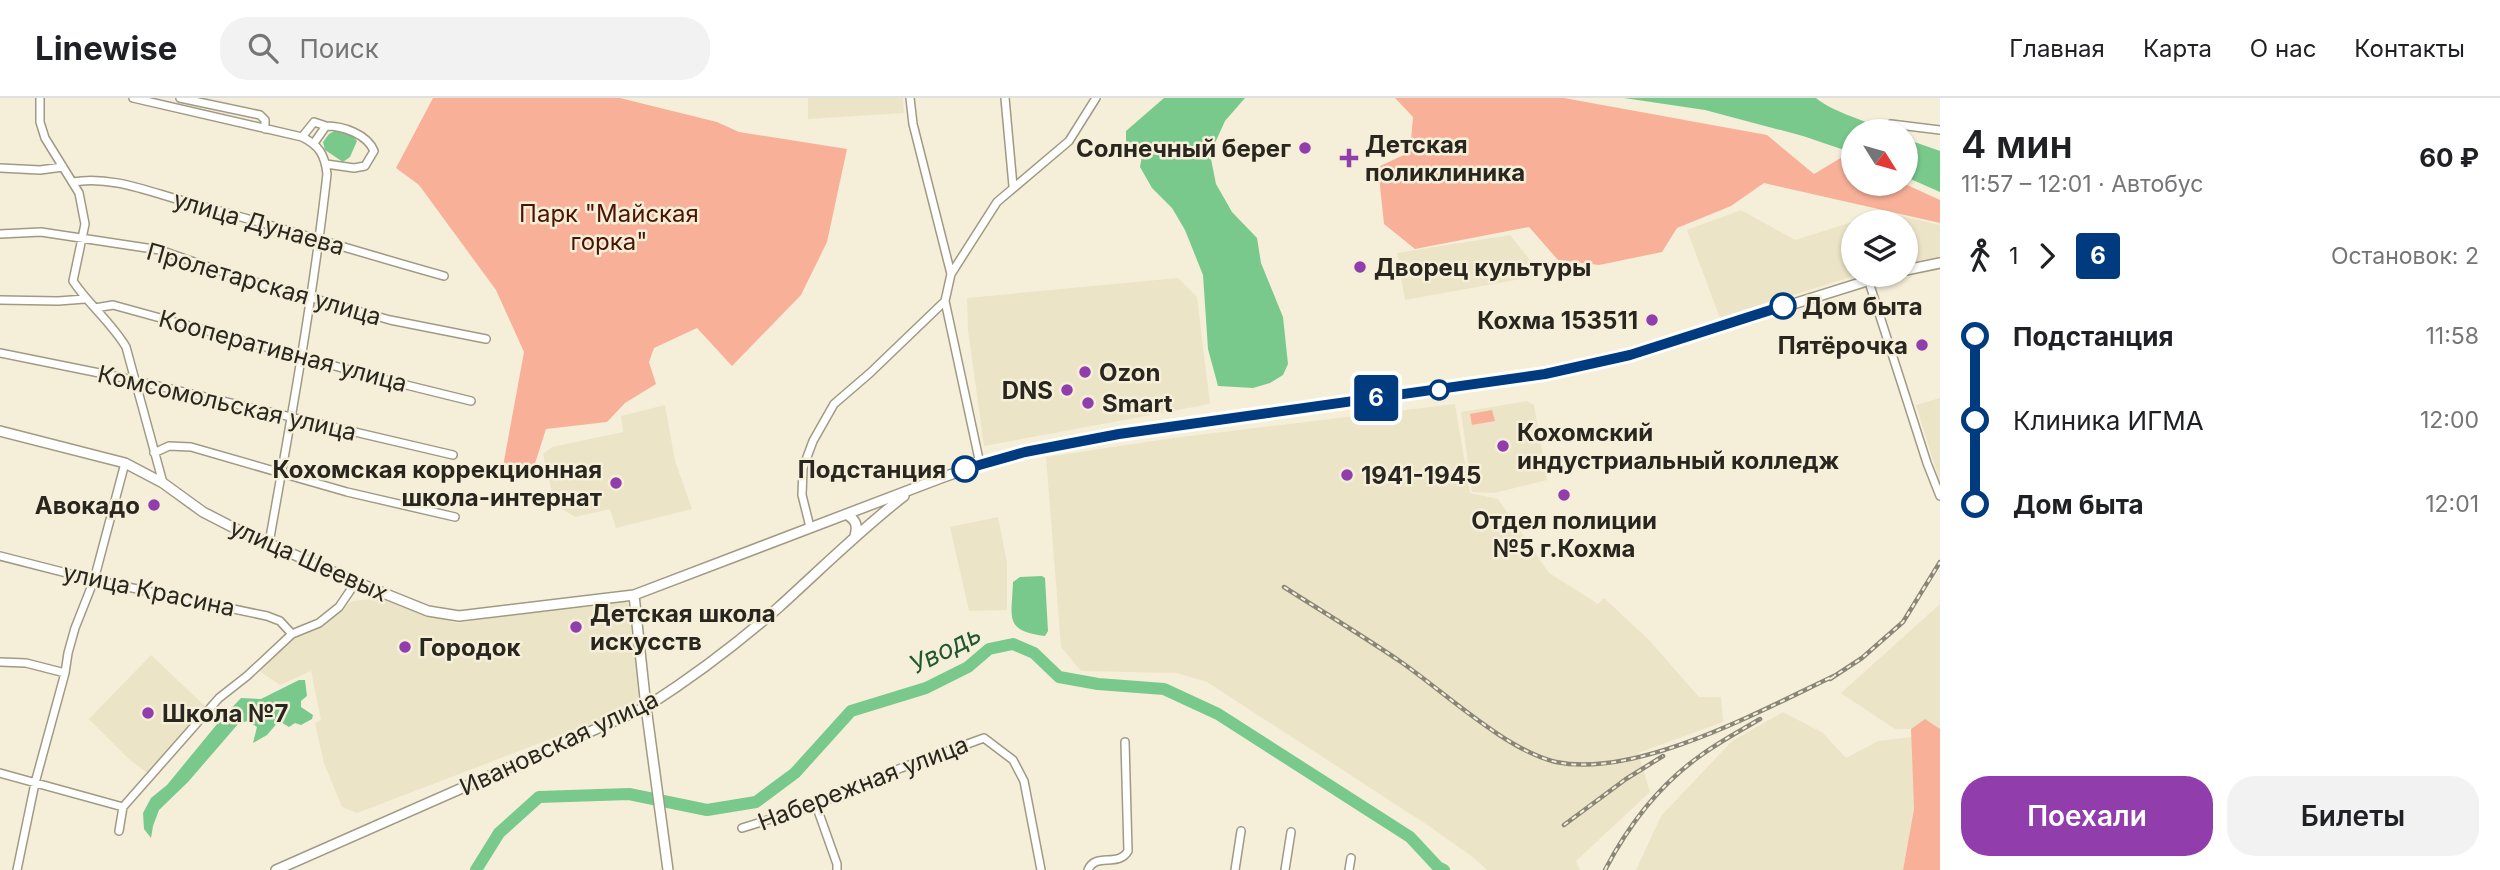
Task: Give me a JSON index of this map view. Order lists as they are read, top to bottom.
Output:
{
  "streets": {
    "main road": ["улица Шеевых", "Ивановская улица"],
    "street": [
      "улица Дунаева",
      "Пролетарская улица",
      "Кооперативная улица",
      "Комсомольская улица",
      "улица Красина",
      "Набережная улица"
    ]
  },
  "crossings": [
    ["улица Шеевых", "Ивановская улица"]
  ],
  "water": ["Уводь"],
  "parks": ["Парк \"Майская горка\""],
  "places": {
    "other": [
      "Солнечный берег",
      "Дворец культуры",
      "Дом быта",
      "Кохма 153511",
      "Пятёрочка",
      "Ozon",
      "DNS",
      "Smart",
      "Кохомский индустриальный колледж",
      "Подстанция",
      "1941-1945",
      "Кохомская коррекционная школа-интернат",
      "Отдел полиции №5 г.Кохма",
      "Авокадо",
      "Детская школа искусств",
      "Городок",
      "Школа №7"
    ],
    "health": ["Детская поликлиника"]
  },
  "lines": ["bus line 6"],
  "north": "bottom right",
  "page": {
    "header": "Linewise",
    "search": "Поиск",
    "nav": [
      "Главная",
      "Карта",
      "О нас",
      "Контакты"
    ],
    "on_map": "6",
    "heading": ["4 мин", "11:57 – 12:01 · Автобус", "60 ₽"],
    "legs": ["1", "6", "Остановок: 2"],
    "list": [
      {
        "name": "Подстанция",
        "value": "11:58"
      },
      {
        "name": "Клиника ИГМА",
        "value": "12:00"
      },
      {
        "name": "Дом быта",
        "value": "12:01"
      }
    ],
    "buttons": ["Поехали", "Билеты"]
  }
}
